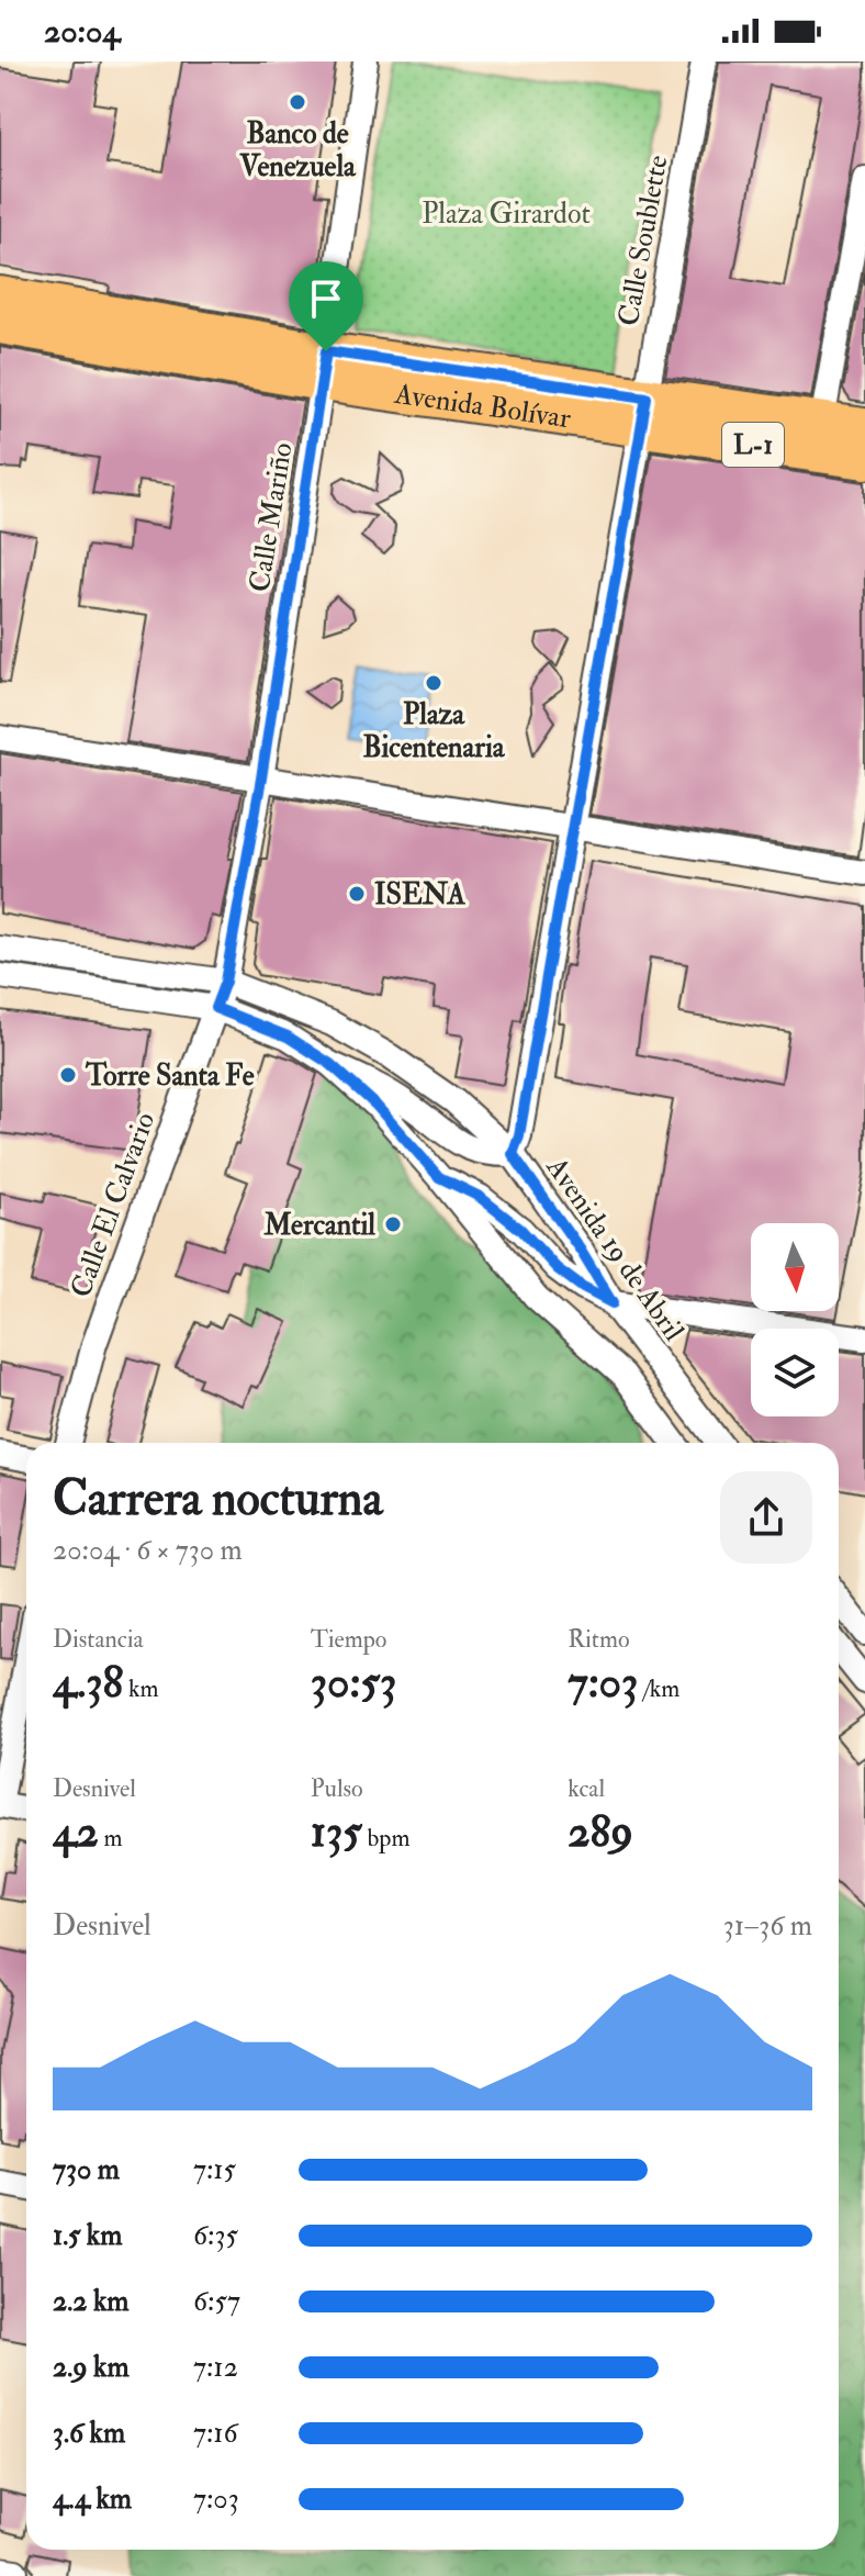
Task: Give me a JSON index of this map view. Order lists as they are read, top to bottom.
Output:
{
  "streets": {
    "main road": ["Avenida Bolívar", "L-1"],
    "street": [
      "Calle Soublette",
      "Calle Mariño",
      "Calle El Calvario",
      "Avenida 19 de Abril"
    ]
  },
  "crossings": [
    ["Calle Soublette", "Avenida Bolívar"],
    ["Calle Soublette", "Avenida 19 de Abril"],
    ["Avenida Bolívar", "Calle Mariño"],
    ["Calle Mariño", "Calle El Calvario"],
    ["Calle Mariño", "Avenida 19 de Abril"],
    ["Calle El Calvario", "Avenida 19 de Abril"]
  ],
  "parks": ["Plaza Girardot"],
  "places": [
    "Banco de Venezuela",
    "Plaza Bicentenaria",
    "ISENA",
    "Torre Santa Fe",
    "Mercantil"
  ],
  "north": "bottom",
  "page": {
    "status": "20:04",
    "heading": ["Carrera nocturna", "20:04 · 6 × 730 m"],
    "stats": [
      ["Distancia", "4.38 km"],
      ["Tiempo", "30:53"],
      ["Ritmo", "7:03 /km"],
      ["Desnivel", "42 m"],
      ["Pulso", "135 bpm"],
      ["kcal", "289"]
    ],
    "chart": ["Desnivel", "31–36 m"],
    "list": [
      {
        "name": "730 m",
        "note": "7:15"
      },
      {
        "name": "1.5 km",
        "note": "6:35"
      },
      {
        "name": "2.2 km",
        "note": "6:57"
      },
      {
        "name": "2.9 km",
        "note": "7:12"
      },
      {
        "name": "3.6 km",
        "note": "7:16"
      },
      {
        "name": "4.4 km",
        "note": "7:03"
      }
    ]
  }
}
